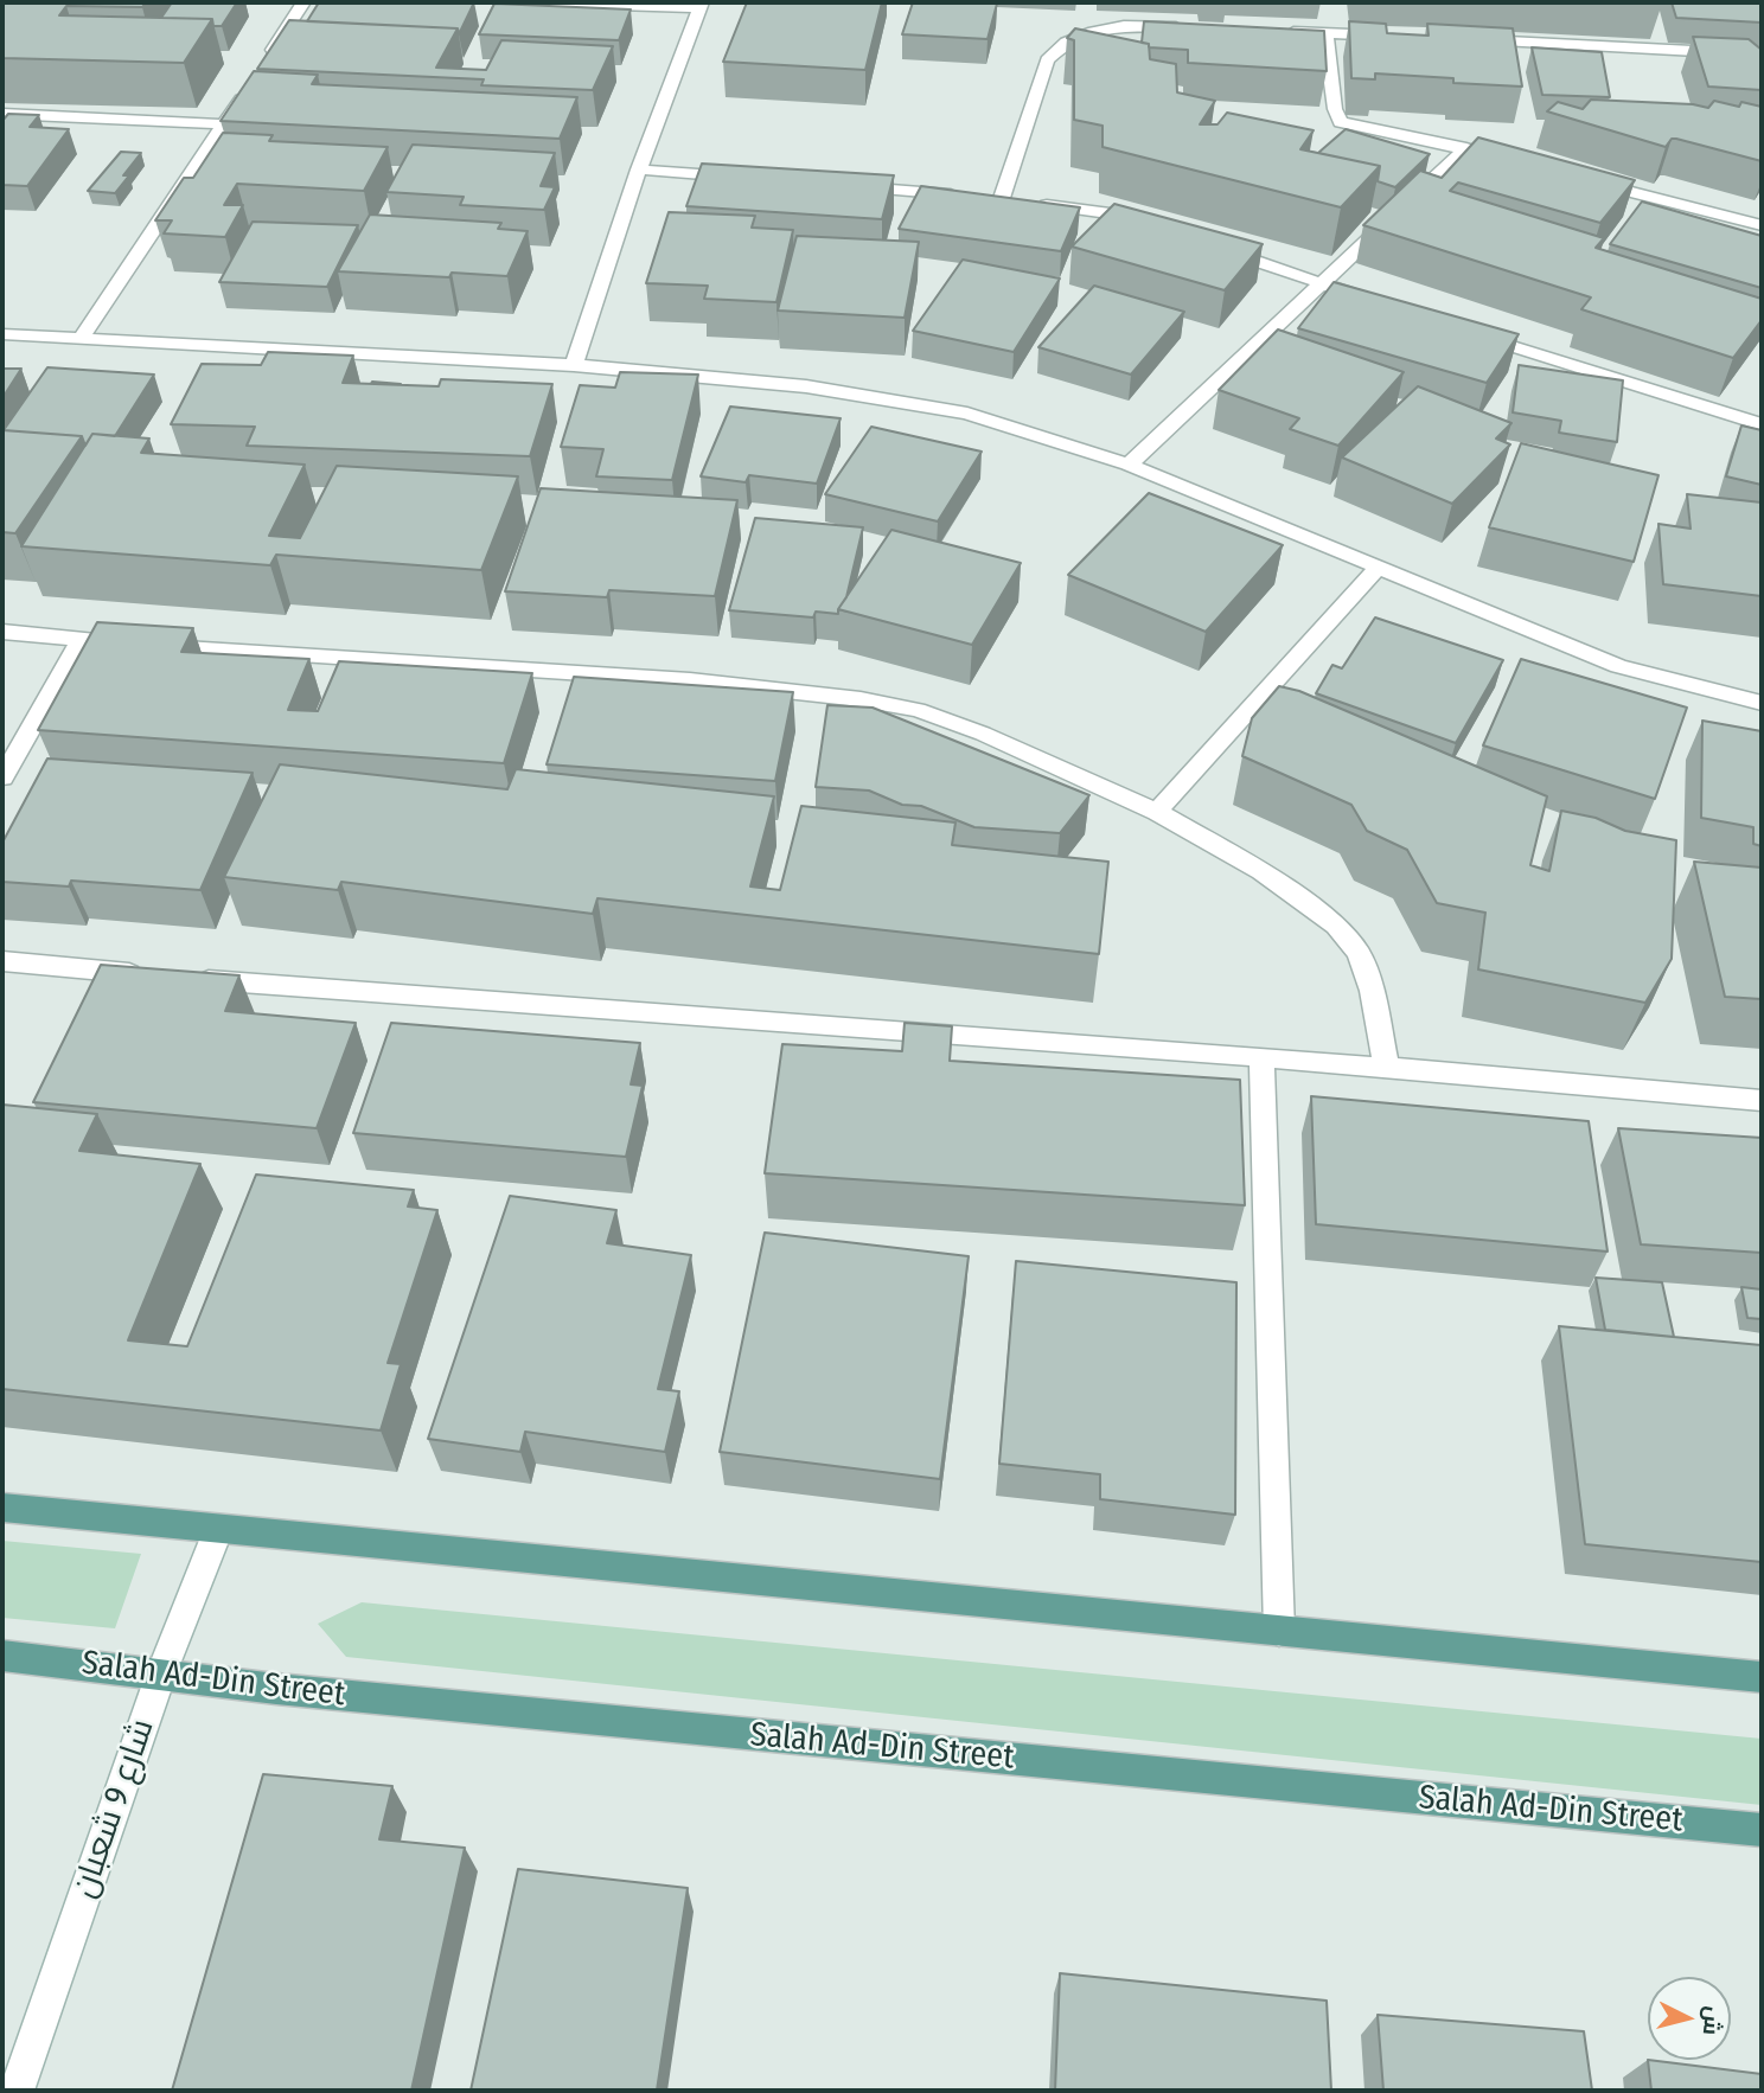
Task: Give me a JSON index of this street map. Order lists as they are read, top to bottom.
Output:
{
  "streets": {
    "main road": ["Salah Ad-Din Street"],
    "street": ["شارع 9 شعبان"]
  },
  "crossings": [
    ["Salah Ad-Din Street", "شارع 9 شعبان"]
  ],
  "north": "right"
}
